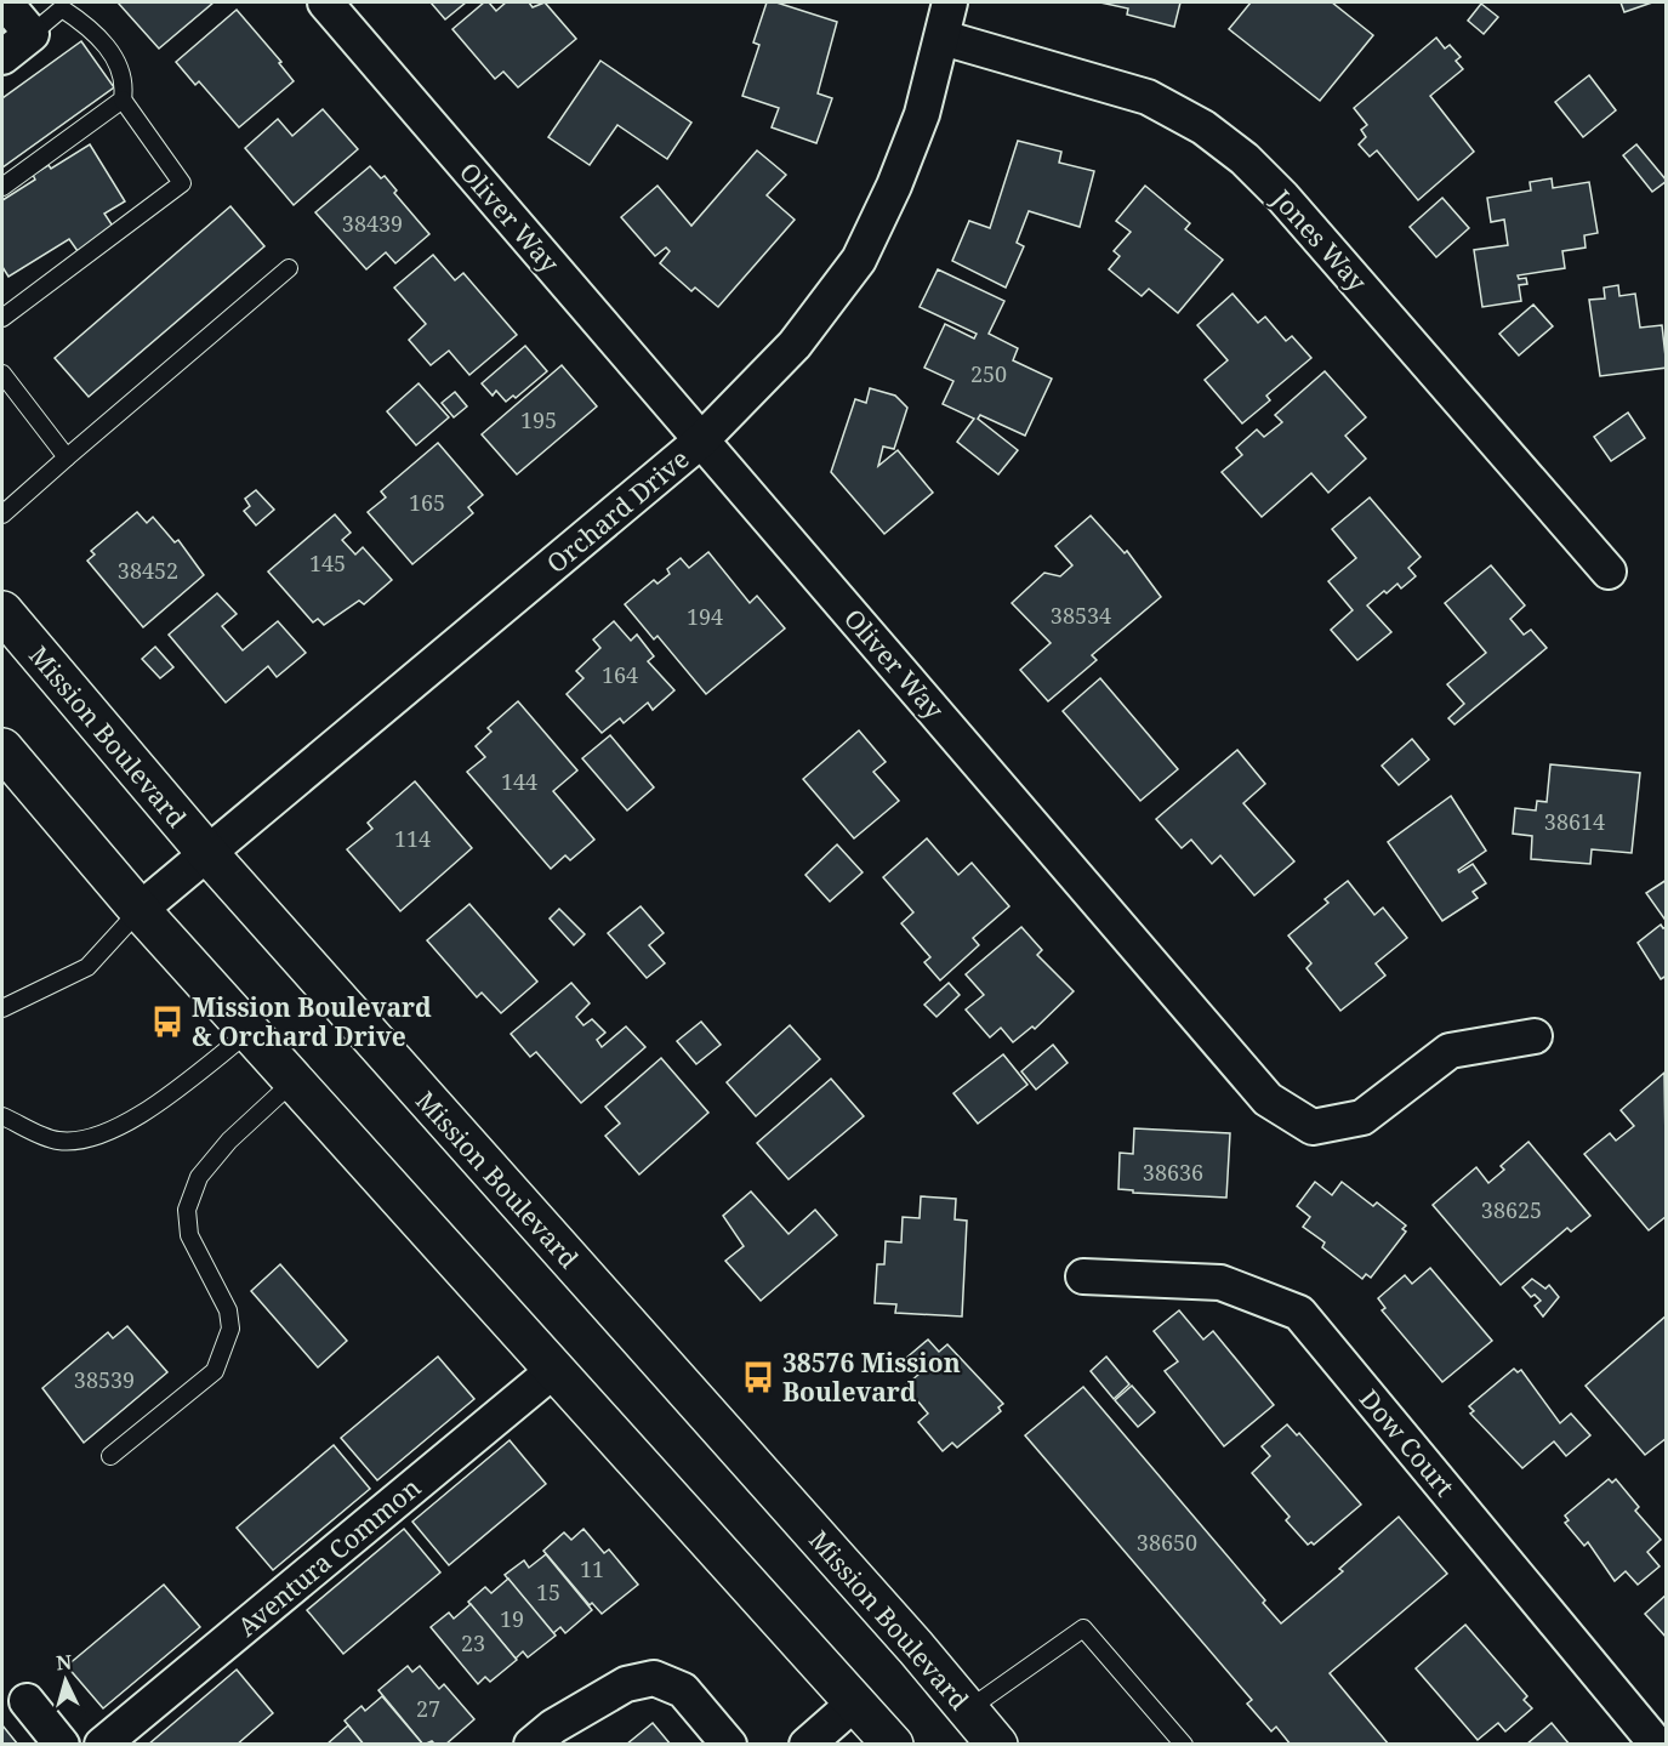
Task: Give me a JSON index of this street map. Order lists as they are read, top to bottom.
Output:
{
  "streets": {
    "main road": ["Mission Boulevard"],
    "street": [
      "Oliver Way",
      "Jones Way",
      "Orchard Drive",
      "Dow Court",
      "Aventura Common"
    ]
  },
  "crossings": [
    ["Oliver Way", "Orchard Drive"],
    ["Jones Way", "Orchard Drive"],
    ["Orchard Drive", "Mission Boulevard"]
  ],
  "places": {
    "bus stop": ["Mission Boulevard & Orchard Drive", "38576 Mission Boulevard"]
  },
  "house_numbers": [
    "38439",
    "250",
    "195",
    "165",
    "145",
    "38452",
    "38534",
    "194",
    "164",
    "144",
    "38614",
    "114",
    "38636",
    "38625",
    "38539",
    "38650",
    "11",
    "15",
    "19",
    "23",
    "27"
  ],
  "north": "top"
}
